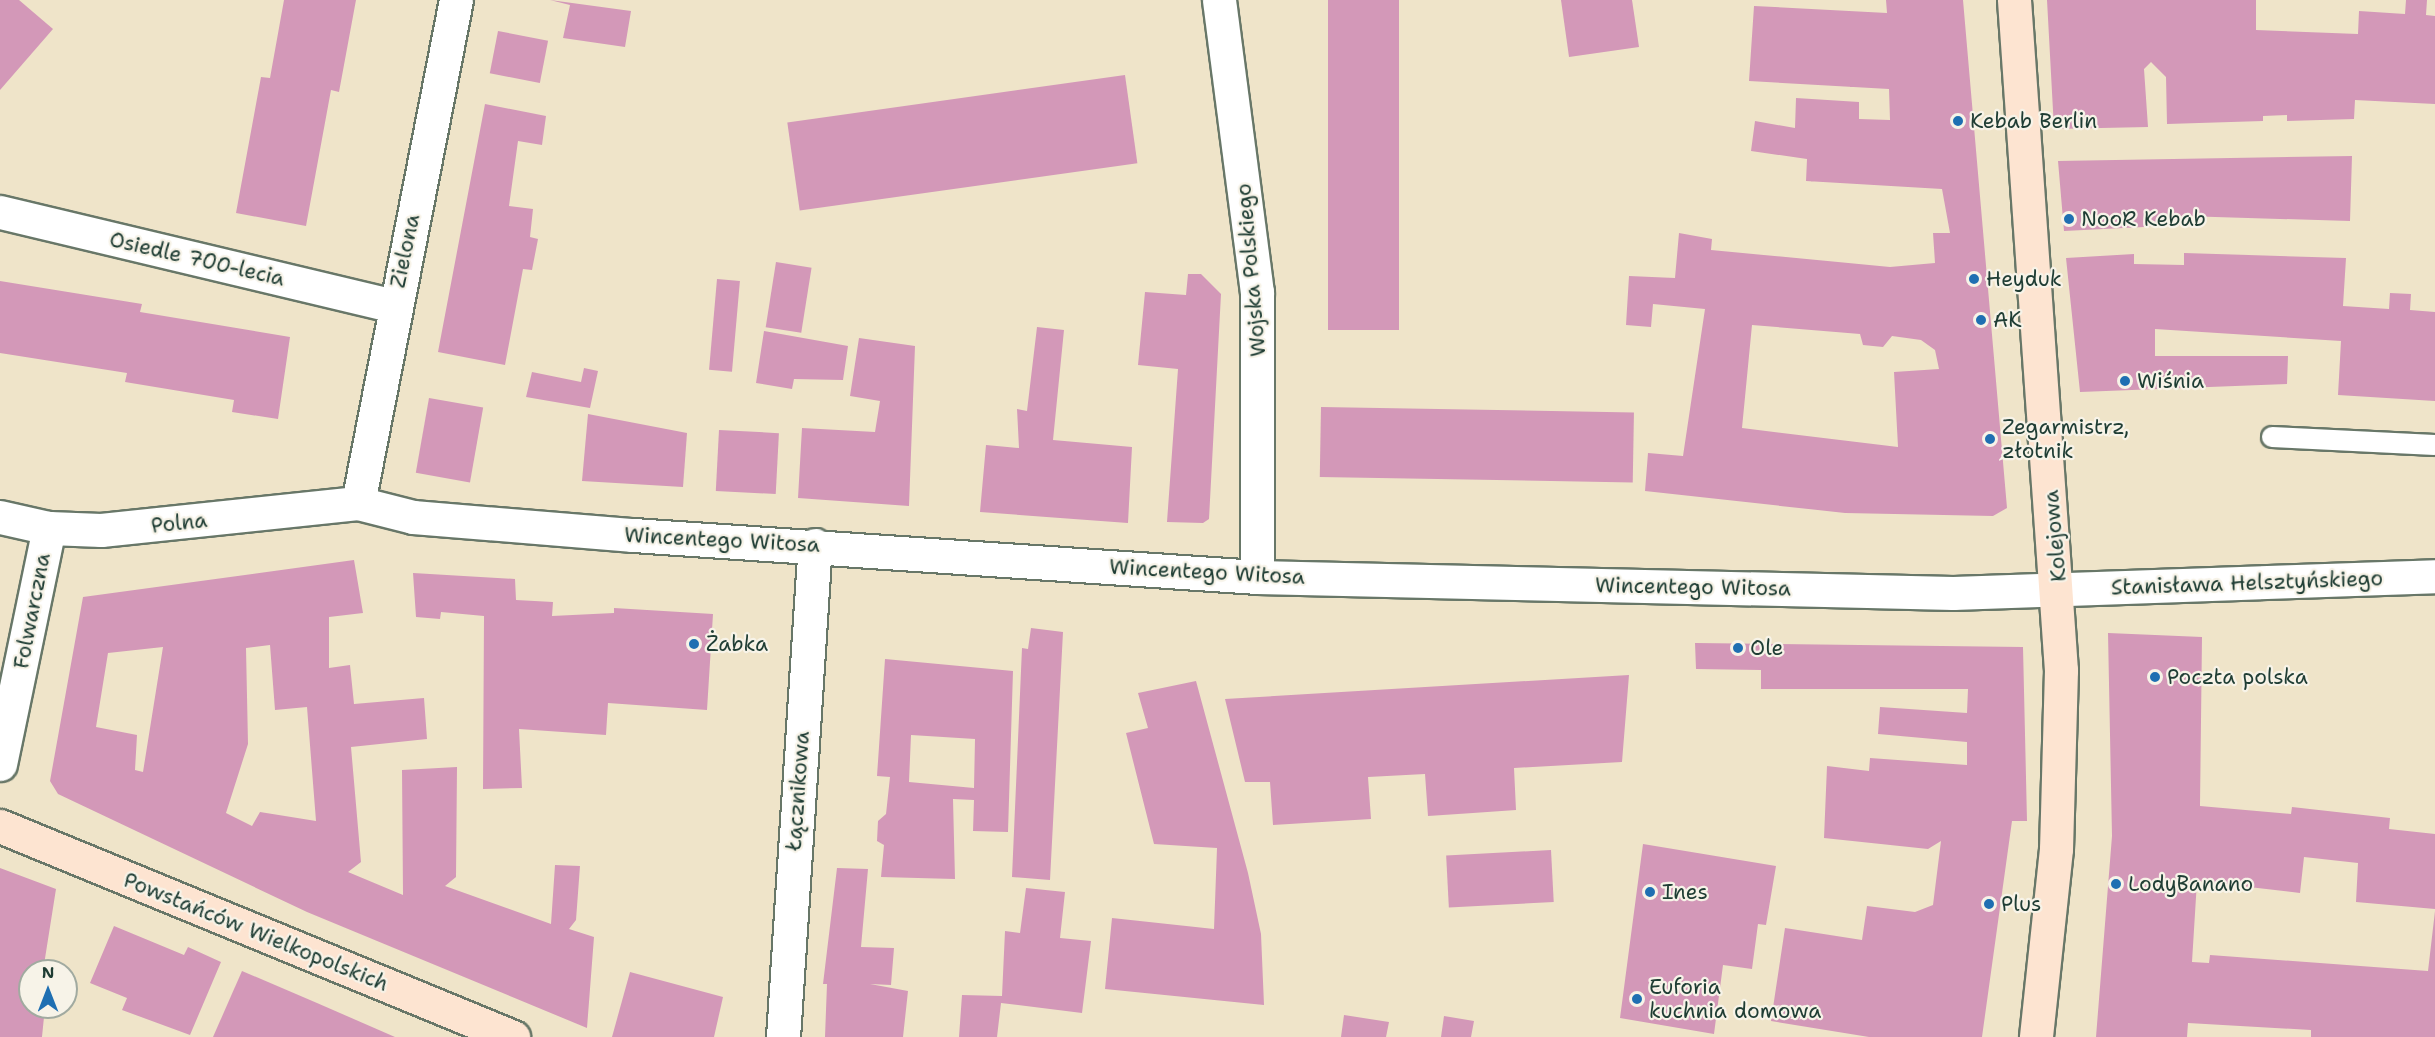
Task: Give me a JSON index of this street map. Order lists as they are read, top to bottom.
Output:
{
  "streets": {
    "street": [
      "Zielona",
      "Osiedle 700-lecia",
      "Wojska Polskiego",
      "Polna",
      "Kolejowa",
      "Wincentego Witosa",
      "Stanisława Helsztyńskiego",
      "Folwarczna",
      "Łącznikowa",
      "Powstańców Wielkopolskich"
    ]
  },
  "crossings": [
    ["Zielona", "Osiedle 700-lecia"],
    ["Zielona", "Polna"],
    ["Zielona", "Wincentego Witosa"],
    ["Wojska Polskiego", "Wincentego Witosa"],
    ["Polna", "Wincentego Witosa"],
    ["Polna", "Folwarczna"],
    ["Kolejowa", "Wincentego Witosa"],
    ["Kolejowa", "Stanisława Helsztyńskiego"],
    ["Wincentego Witosa", "Stanisława Helsztyńskiego"],
    ["Wincentego Witosa", "Łącznikowa"]
  ],
  "places": [
    "Kebab Berlin",
    "NooR Kebab",
    "Heyduk",
    "AK",
    "Wiśnia",
    "Zegarmistrz, złotnik",
    "Żabka",
    "Ole",
    "Poczta polska",
    "LodyBanano",
    "Ines",
    "Plus",
    "Euforia kuchnia domowa"
  ],
  "north": "top"
}
